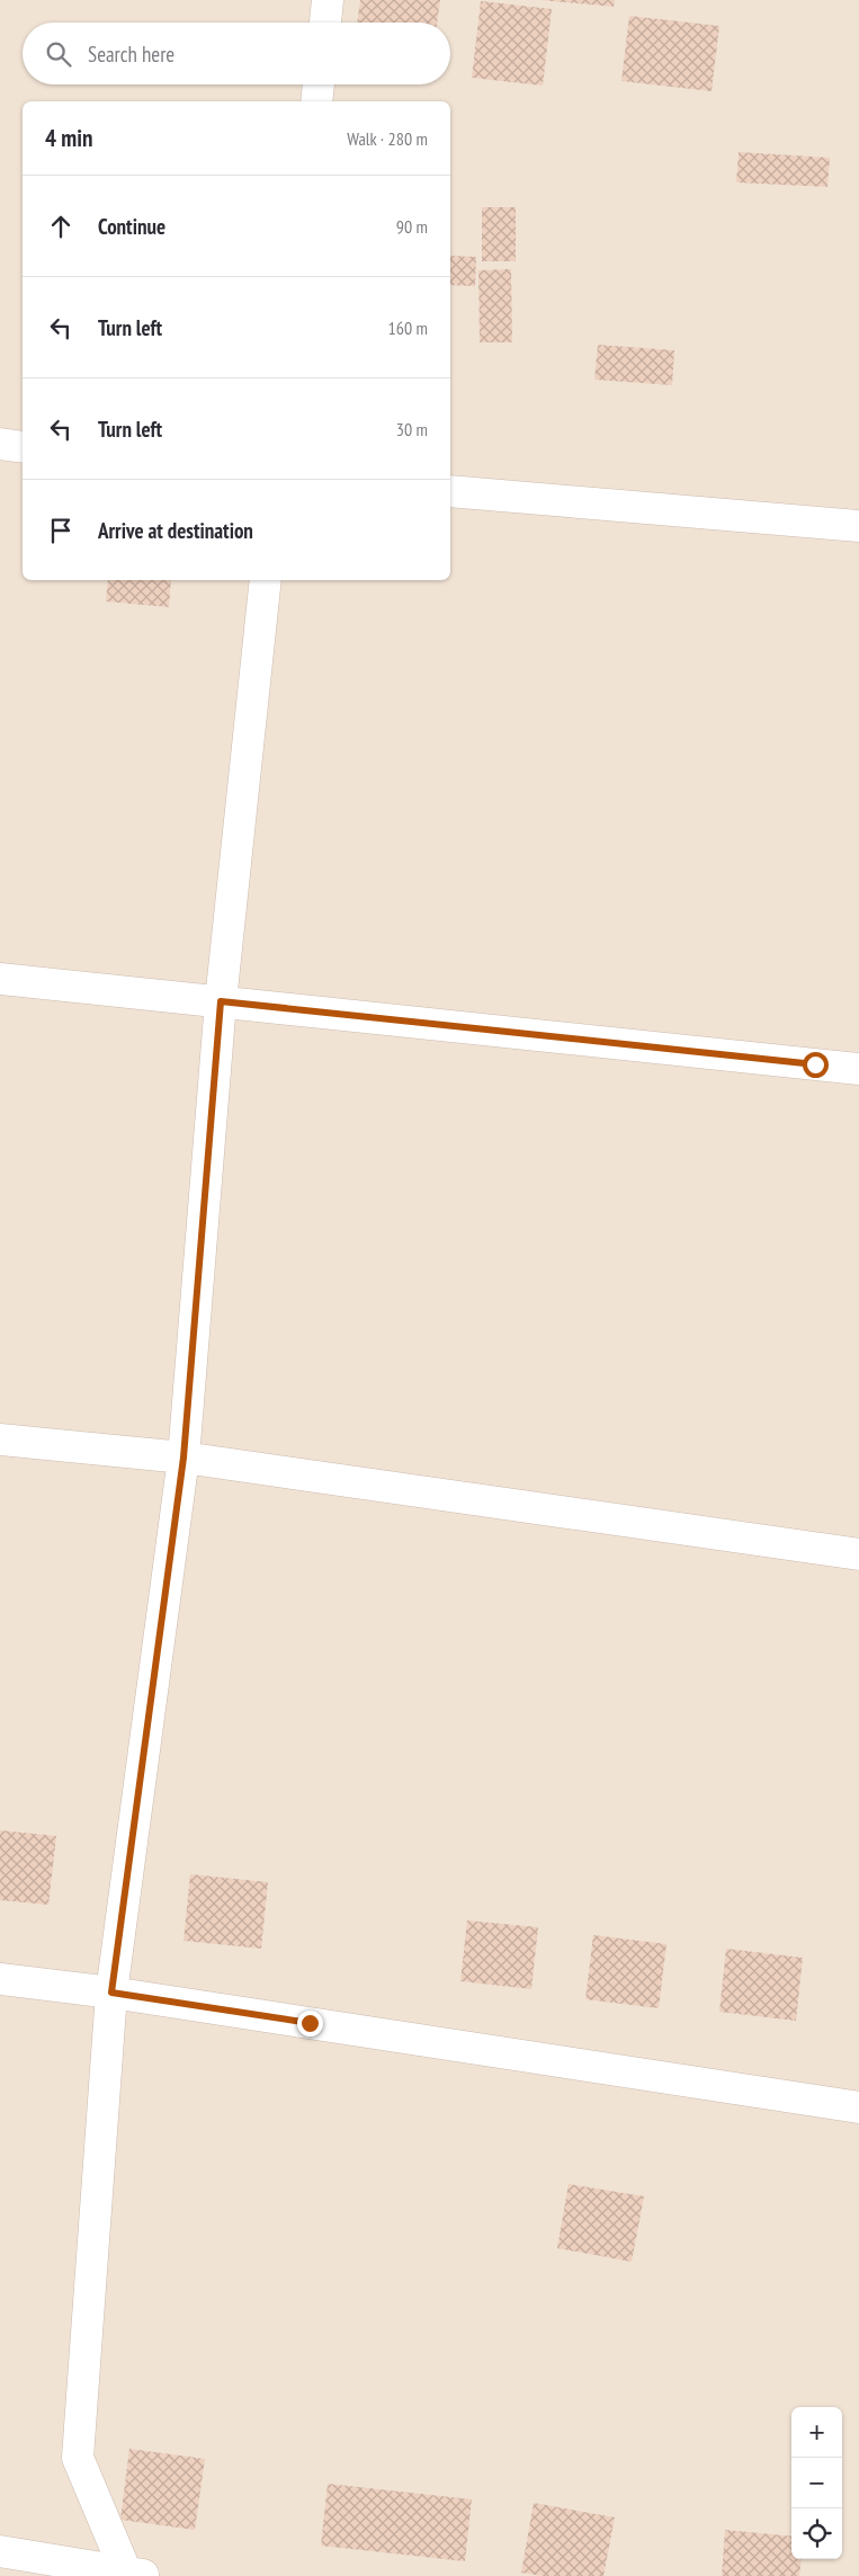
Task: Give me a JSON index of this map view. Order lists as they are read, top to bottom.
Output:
{
  "page": {
    "search": "Search here",
    "heading": ["4 min", "Walk · 280 m"],
    "list": [
      ["Continue", "90 m"],
      ["Turn left", "160 m"],
      ["Turn left", "30 m"],
      "Arrive at destination"
    ],
    "map_buttons": ["+", "−"]
  }
}
